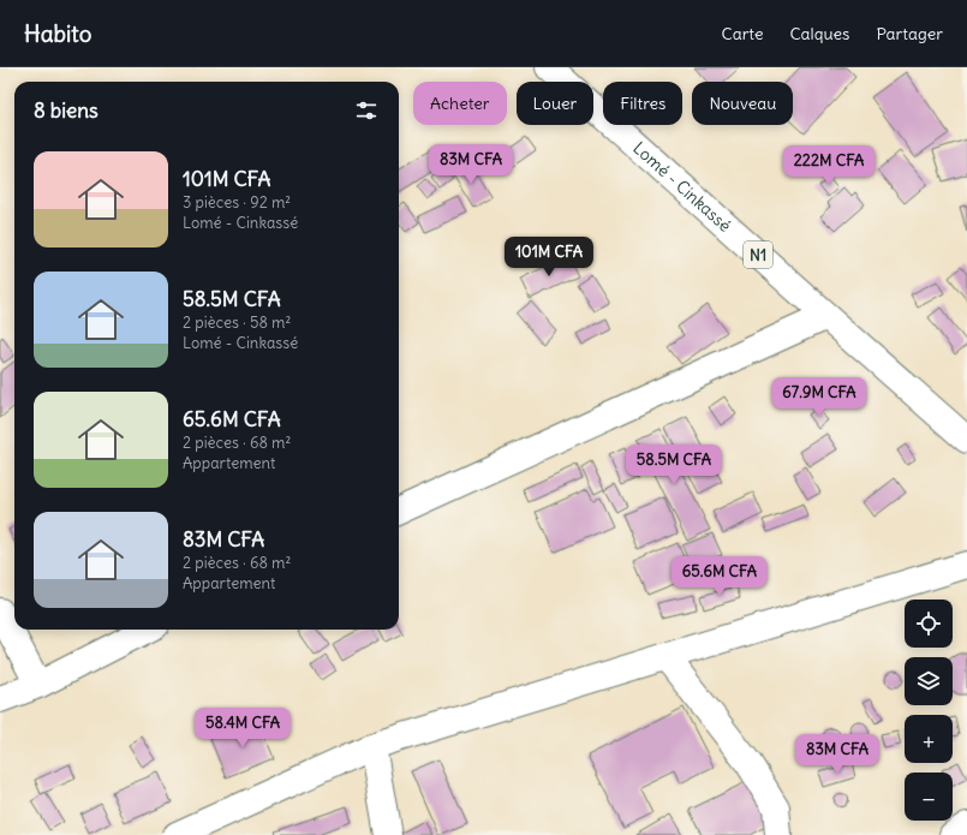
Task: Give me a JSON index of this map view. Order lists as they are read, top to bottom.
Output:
{
  "streets": {
    "main road": ["Lomé - Cinkassé", "N1"]
  },
  "page": {
    "header": "Habito",
    "nav": ["Carte", "Calques", "Partager"],
    "chip": [
      "Acheter",
      "Louer",
      "Filtres",
      "Nouveau"
    ],
    "heading": "8 biens",
    "list": [
      {
        "name": "101M CFA",
        "note": "3 pièces · 92 m² · Lomé - Cinkassé"
      },
      {
        "name": "58.5M CFA",
        "note": "2 pièces · 58 m² · Lomé - Cinkassé"
      },
      {
        "name": "65.6M CFA",
        "note": "2 pièces · 68 m² · Appartement"
      },
      {
        "name": "83M CFA",
        "note": "2 pièces · 68 m² · Appartement"
      }
    ],
    "price": [
      "83M CFA",
      "222M CFA",
      "101M CFA",
      "67.9M CFA",
      "58.5M CFA",
      "65.6M CFA",
      "58.4M CFA",
      "83M CFA"
    ],
    "map_buttons": ["+", "−"]
  }
}
